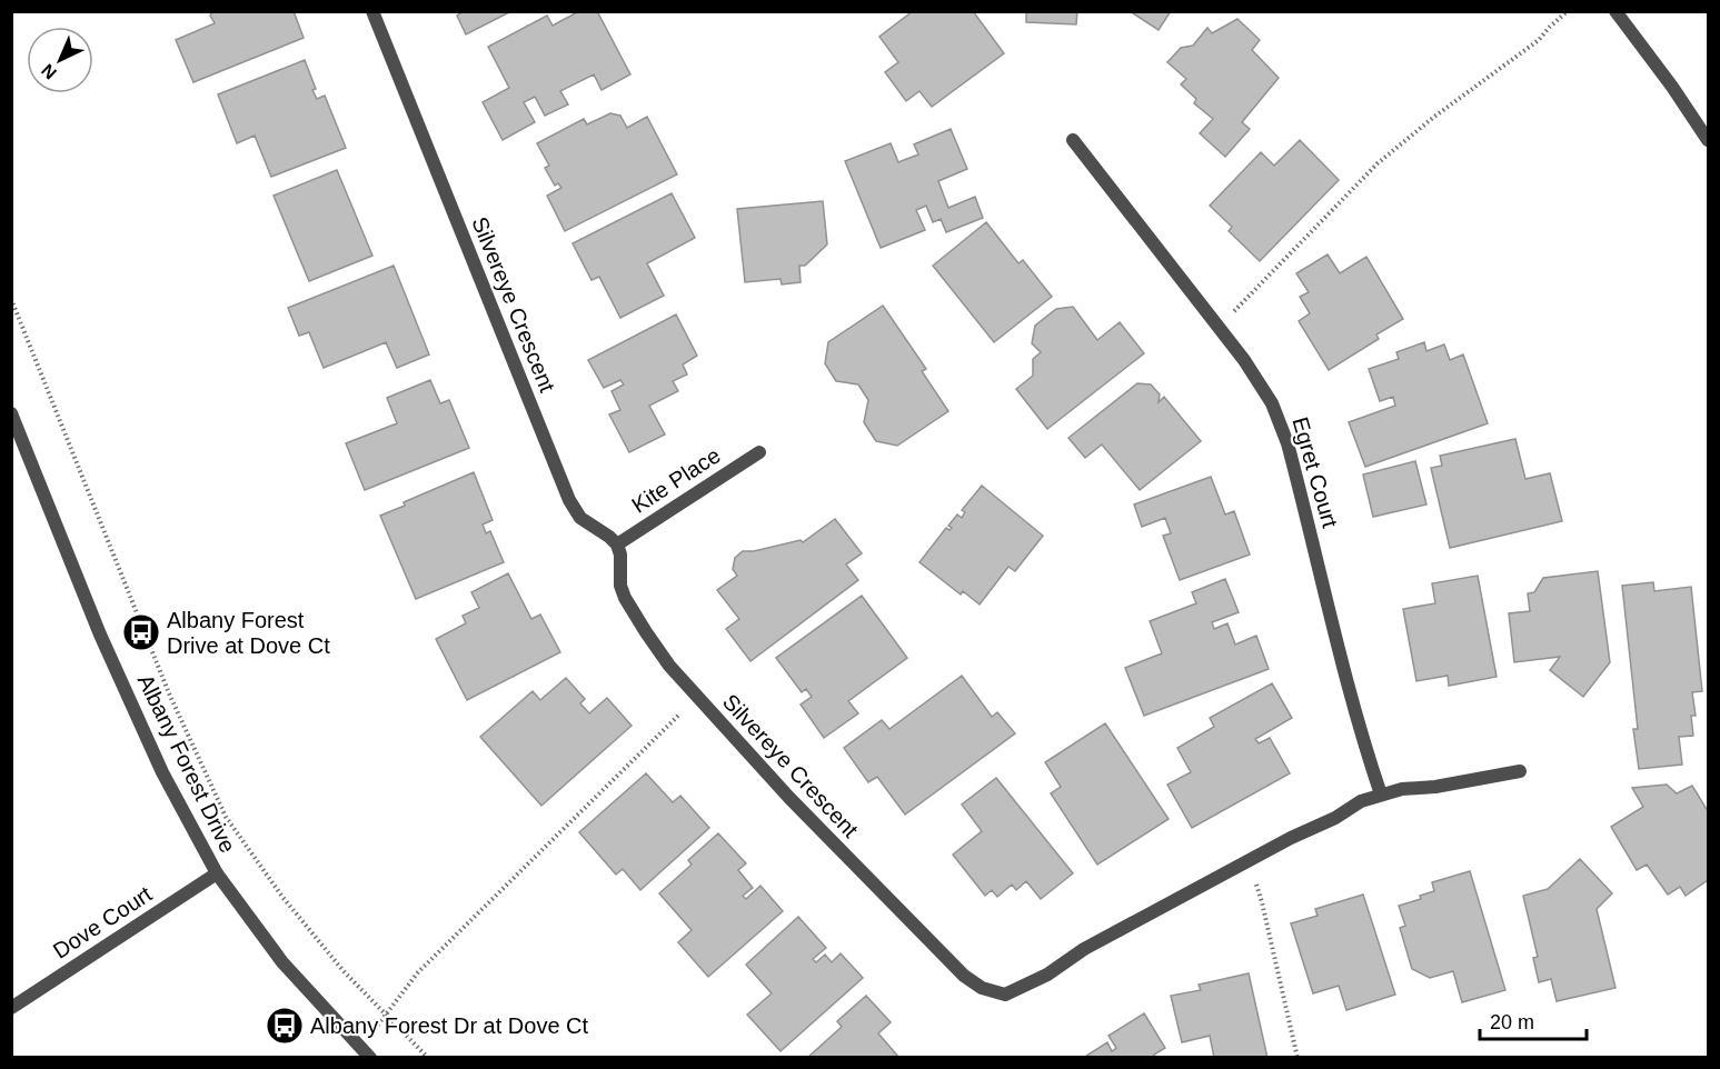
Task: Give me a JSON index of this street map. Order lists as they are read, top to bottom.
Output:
{
  "streets": {
    "street": [
      "Silvereye Crescent",
      "Egret Court",
      "Kite Place",
      "Albany Forest Drive",
      "Dove Court"
    ]
  },
  "crossings": [
    ["Silvereye Crescent", "Egret Court"],
    ["Silvereye Crescent", "Kite Place"],
    ["Albany Forest Drive", "Dove Court"]
  ],
  "places": {
    "bus stop": ["Albany Forest Drive at Dove Ct", "Albany Forest Dr at Dove Ct"]
  },
  "scale_bar": "20 m",
  "north": "bottom left"
}
